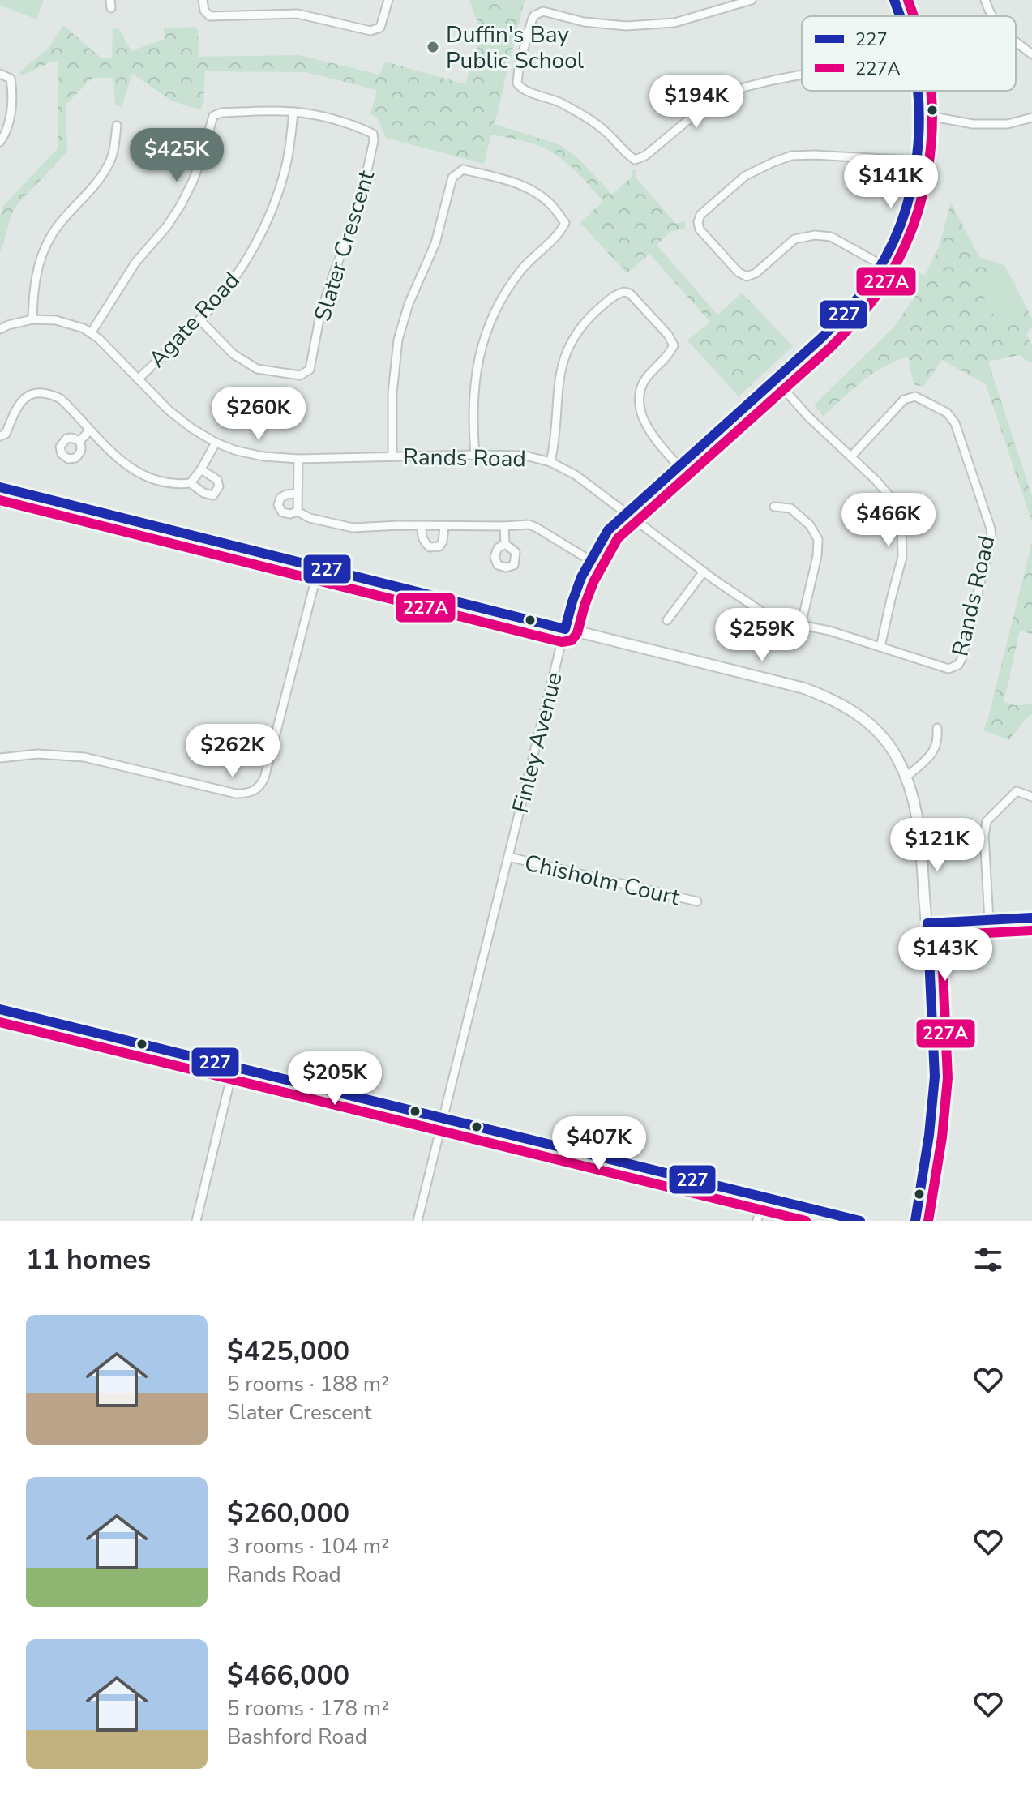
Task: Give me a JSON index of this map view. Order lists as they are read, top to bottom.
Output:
{
  "streets": {
    "street": [
      "Slater Crescent",
      "Agate Road",
      "Rands Road",
      "Finley Avenue",
      "Chisholm Court"
    ]
  },
  "crossings": [
    ["Slater Crescent", "Agate Road"],
    ["Slater Crescent", "Rands Road"],
    ["Agate Road", "Rands Road"],
    ["Rands Road", "Finley Avenue"],
    ["Finley Avenue", "Chisholm Court"]
  ],
  "places": ["Duffin's Bay Public School"],
  "lines": ["transit line 227", "transit line 227A"],
  "legend": ["227", "227A"],
  "page": {
    "price": [
      "$194K",
      "$425K",
      "$141K",
      "$260K",
      "$466K",
      "$259K",
      "$262K",
      "$121K",
      "$143K",
      "$205K",
      "$407K"
    ],
    "heading": "11 homes",
    "list": [
      {
        "name": "$425,000",
        "note": "5 rooms · 188 m² · Slater Crescent"
      },
      {
        "name": "$260,000",
        "note": "3 rooms · 104 m² · Rands Road"
      },
      {
        "name": "$466,000",
        "note": "5 rooms · 178 m² · Bashford Road"
      }
    ]
  }
}
